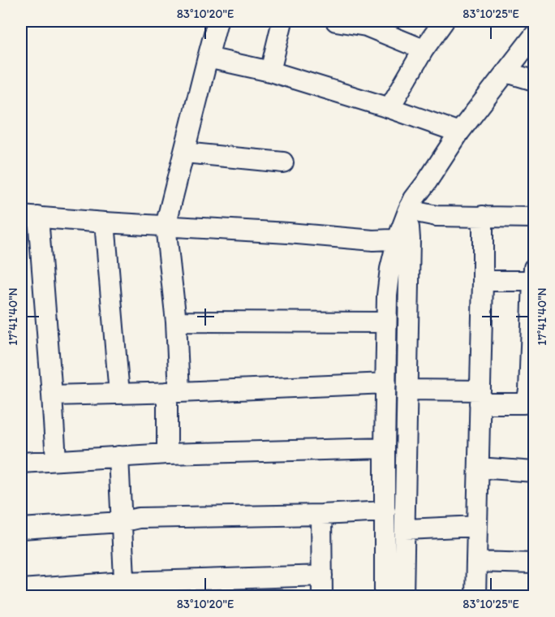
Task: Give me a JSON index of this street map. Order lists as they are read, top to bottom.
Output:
{
  "coordinates": ["83°10'20\"E", "83°10'25\"E", "17°41'40\"N"]
}
